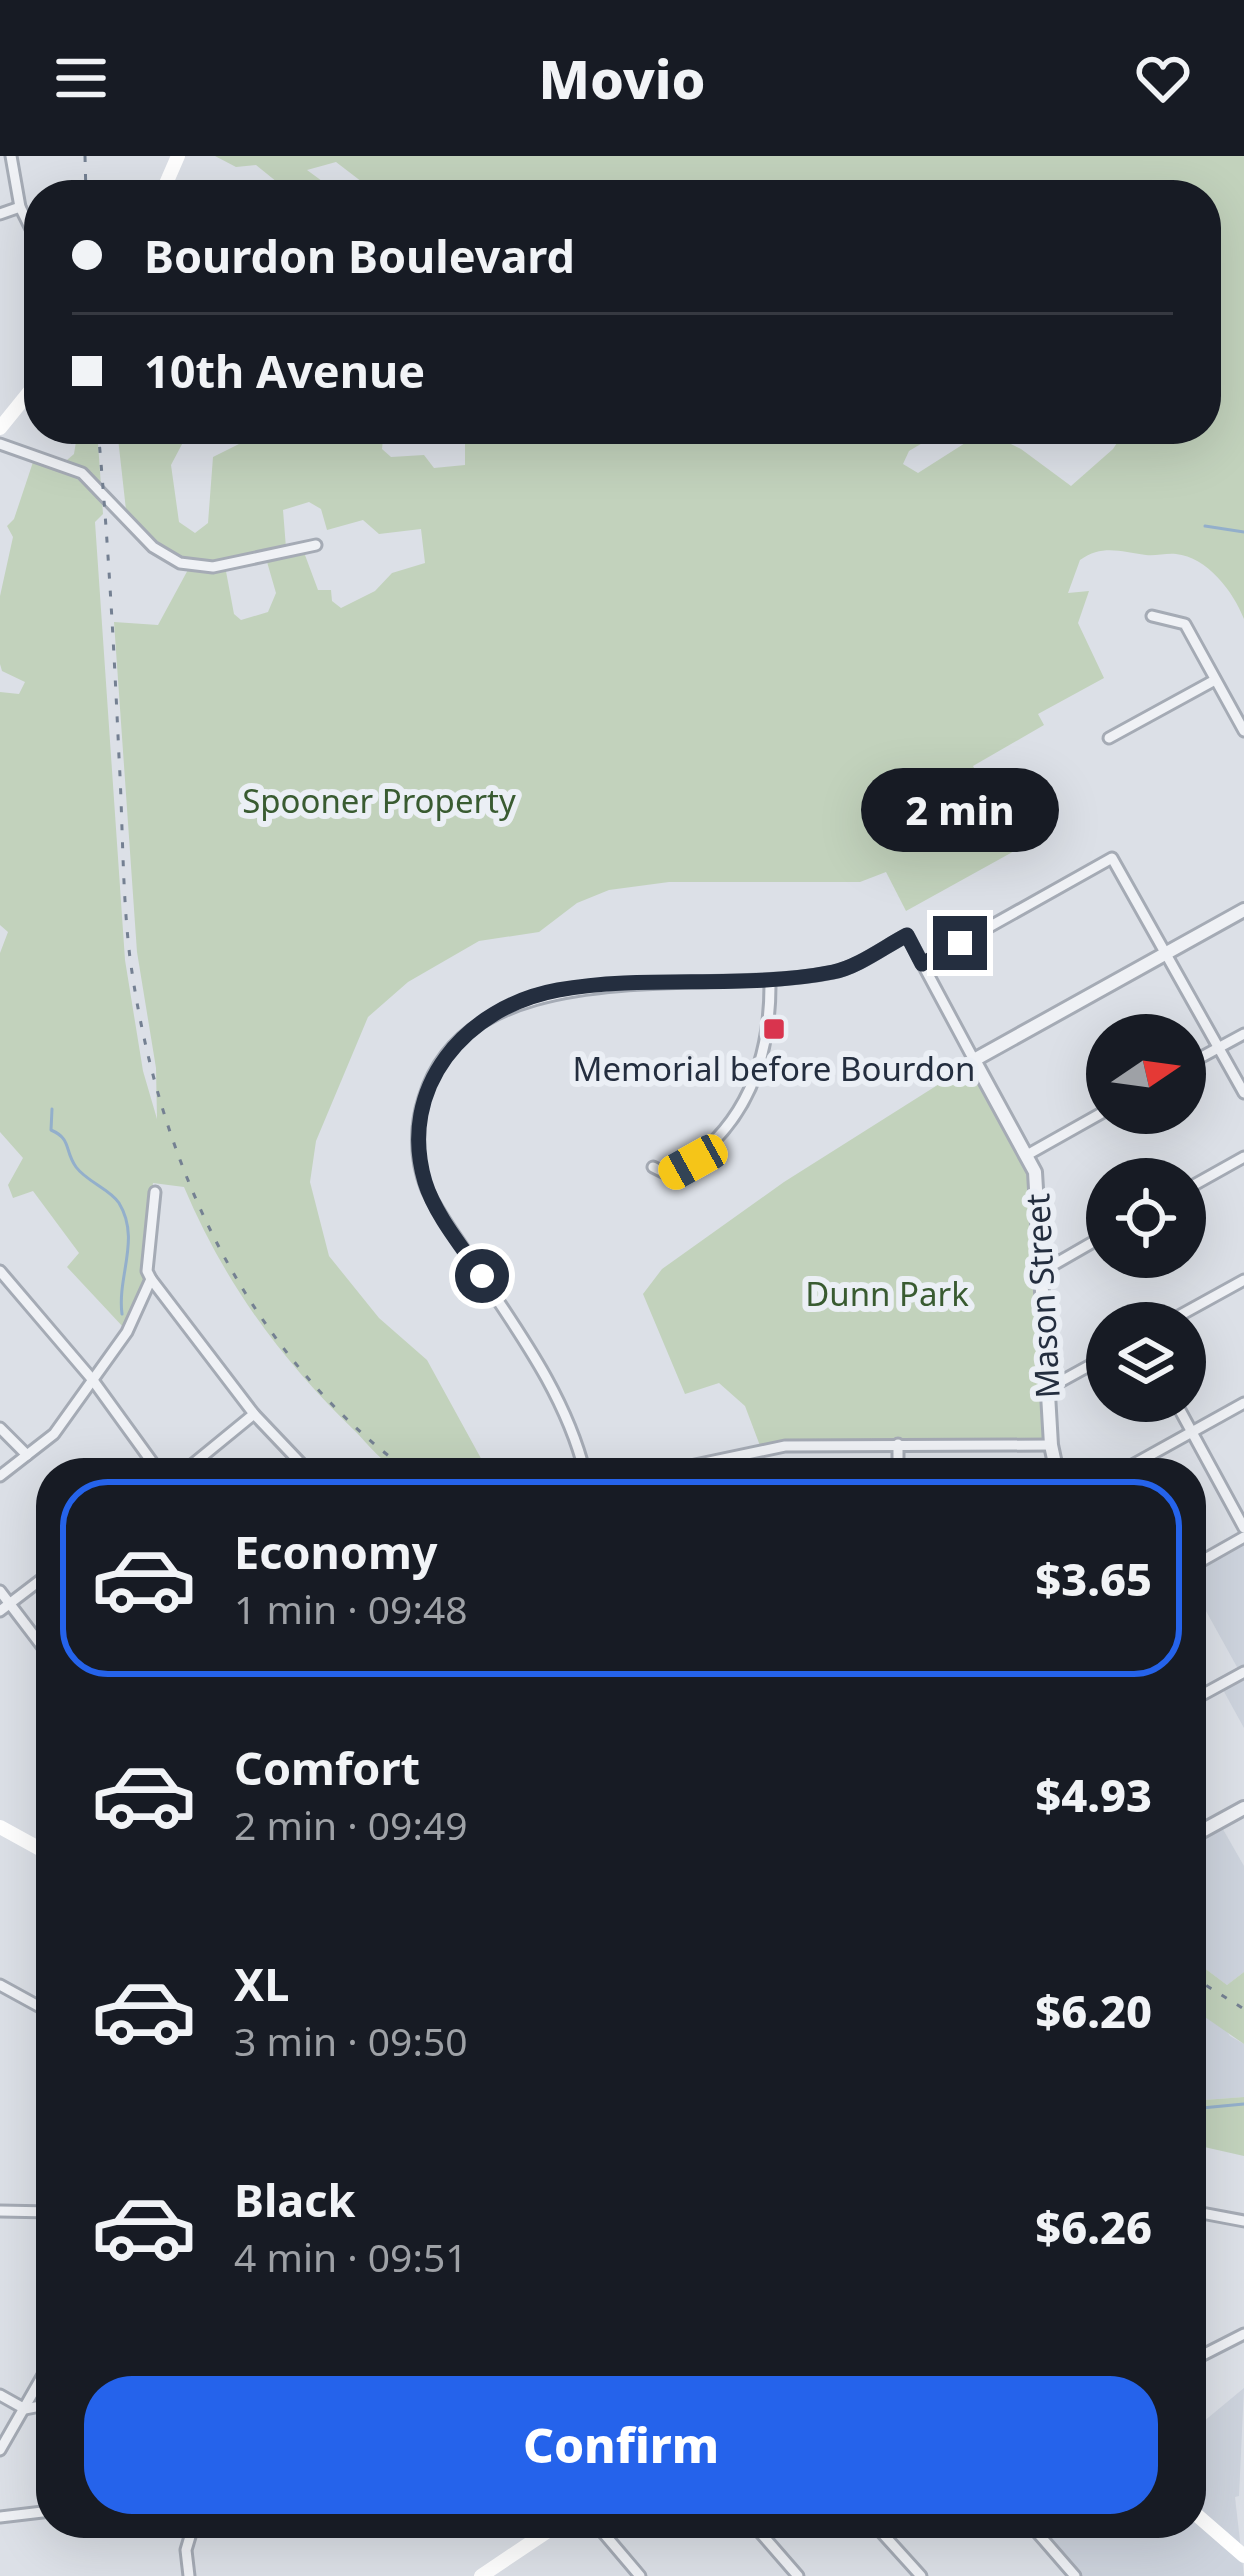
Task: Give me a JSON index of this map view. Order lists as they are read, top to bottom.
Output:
{
  "streets": {
    "street": ["Mason Street"]
  },
  "parks": ["Spooner Property", "Dunn Park"],
  "places": {
    "transit": ["Memorial before Bourdon"]
  },
  "north": "right",
  "page": {
    "header": "Movio",
    "banner": ["Bourdon Boulevard", "10th Avenue"],
    "bubble": "2 min",
    "list": [
      {
        "name": "Economy",
        "note": "1 min · 09:48",
        "value": "$3.65"
      },
      {
        "name": "Comfort",
        "note": "2 min · 09:49",
        "value": "$4.93"
      },
      {
        "name": "XL",
        "note": "3 min · 09:50",
        "value": "$6.20"
      },
      {
        "name": "Black",
        "note": "4 min · 09:51",
        "value": "$6.26"
      }
    ],
    "buttons": "Confirm"
  }
}
